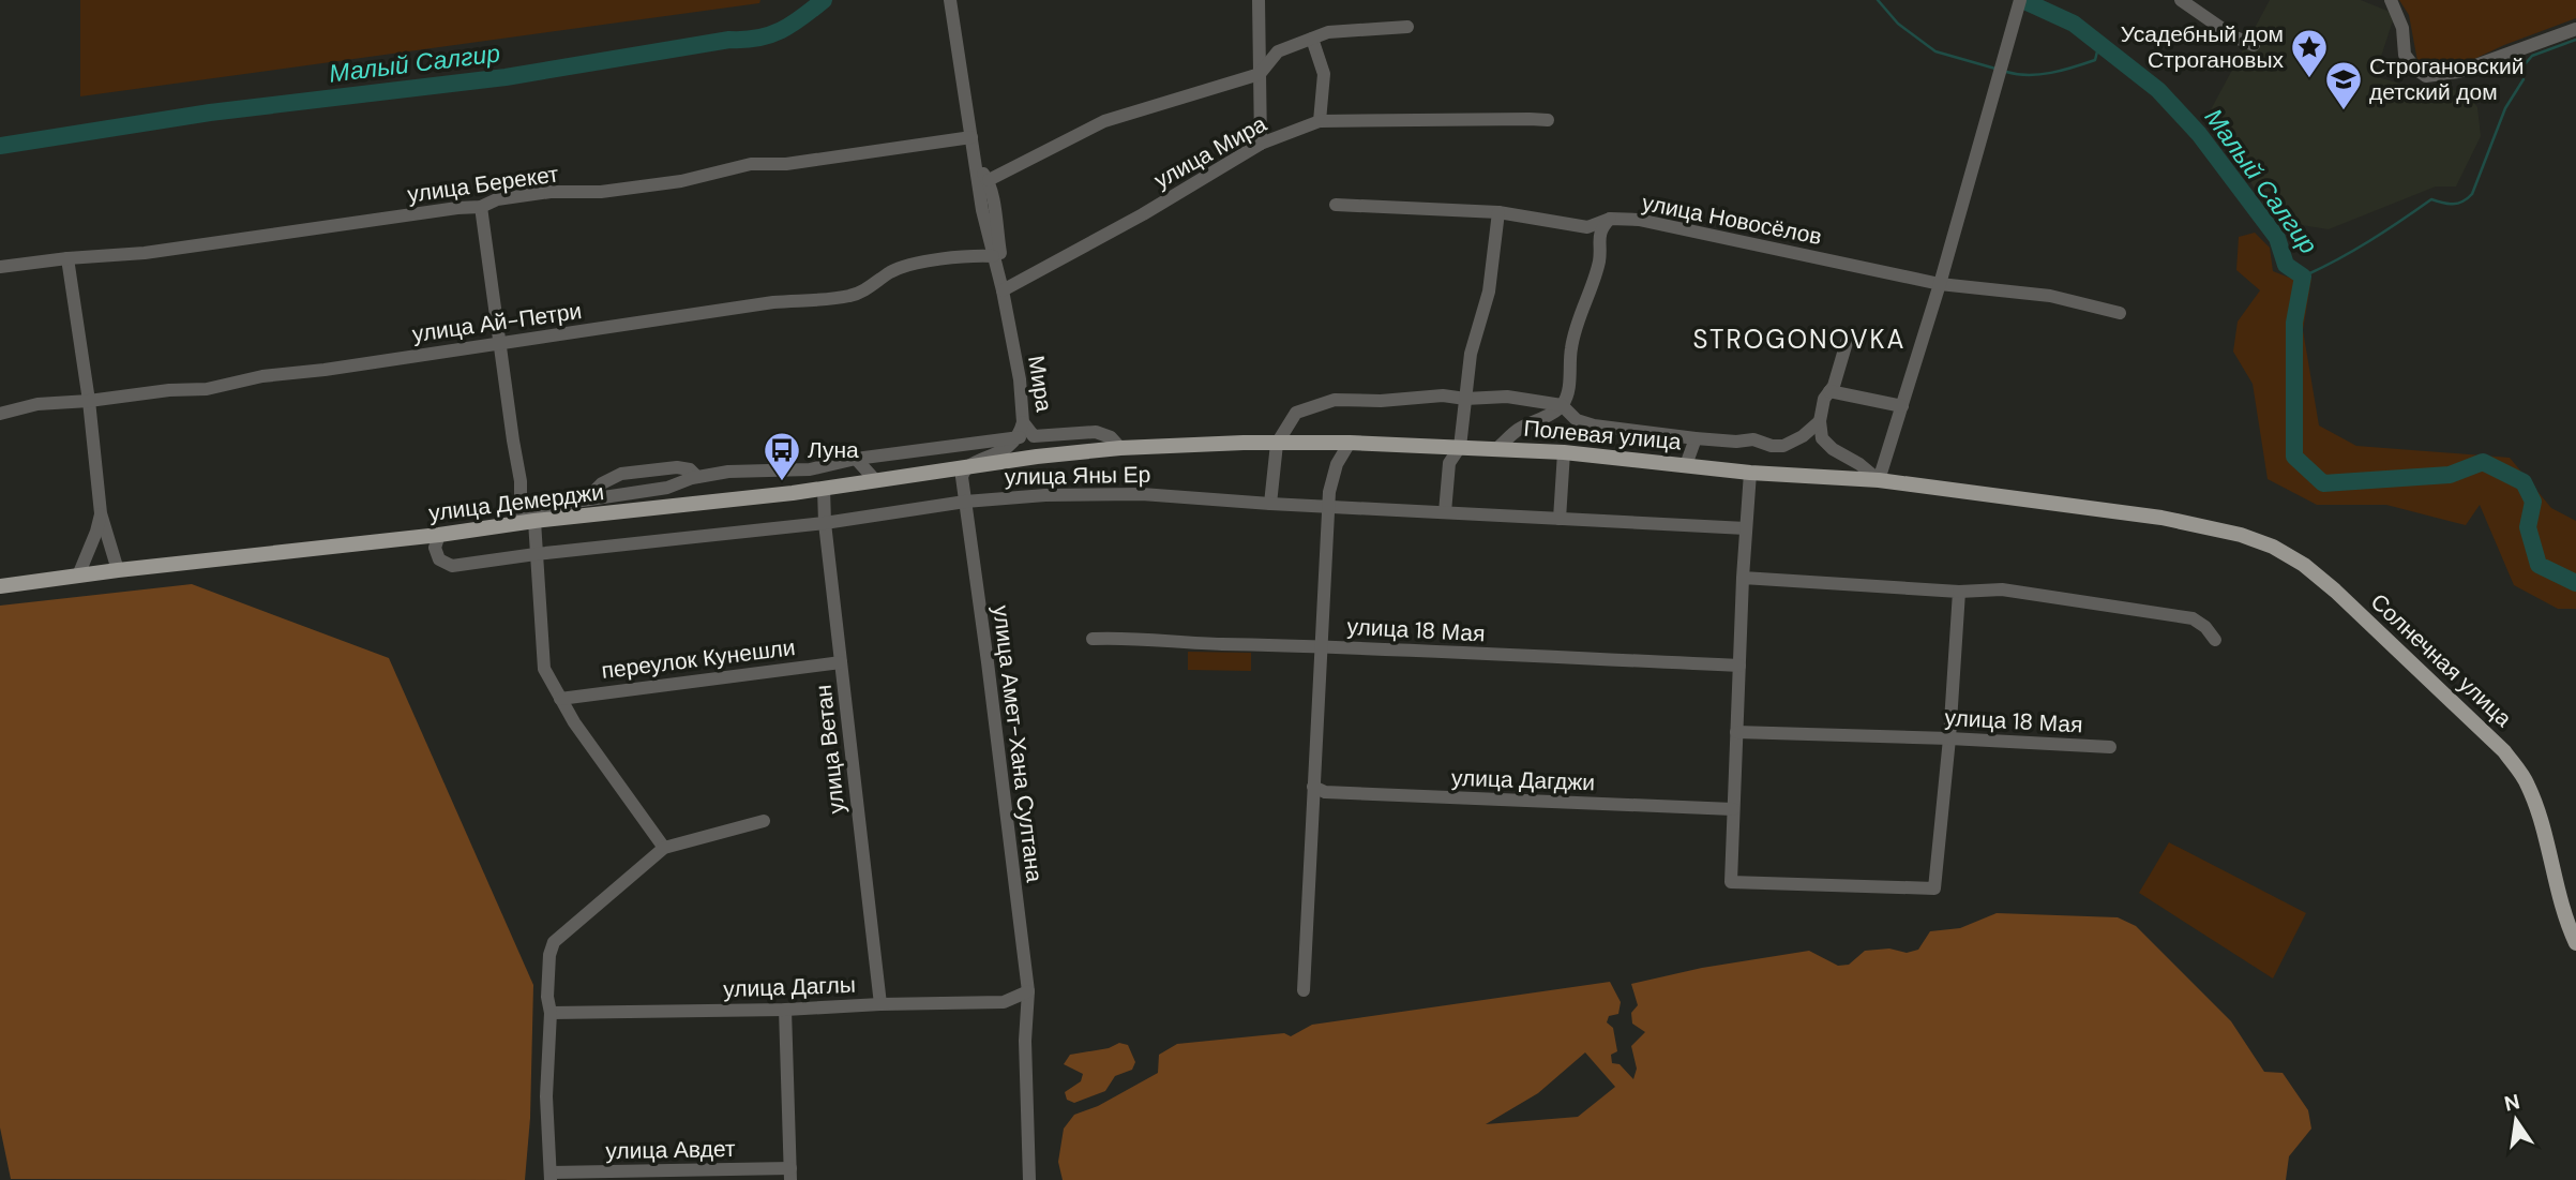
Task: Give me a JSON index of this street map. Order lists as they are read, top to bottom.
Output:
{
  "streets": {
    "main road": ["Полевая улица", "улица Демерджи", "Солнечная улица"],
    "street": [
      "улица Мира",
      "улица Берекет",
      "улица Новосёлов",
      "улица Ай-Петри",
      "Мира",
      "улица Яны Ер",
      "улица 18 Мая",
      "переулок Кунешли",
      "улица Амет-Хана Султана",
      "улица Ветан",
      "улица Дагджи",
      "улица Даглы",
      "улица Авдет"
    ]
  },
  "crossings": [
    ["улица Мира", "Мира"],
    ["Мира", "Полевая улица"],
    ["Полевая улица", "улица Демерджи"],
    ["Полевая улица", "Солнечная улица"],
    ["улица Яны Ер", "улица Демерджи"],
    ["улица Яны Ер", "улица Амет-Хана Султана"],
    ["улица Яны Ер", "улица Ветан"],
    ["улица Демерджи", "улица Амет-Хана Султана"],
    ["улица Демерджи", "улица Ветан"],
    ["переулок Кунешли", "улица Ветан"],
    ["улица Амет-Хана Султана", "улица Даглы"],
    ["улица Ветан", "улица Даглы"]
  ],
  "districts": ["STROGONOVKA"],
  "water": ["Малый Салгир"],
  "places": {
    "place": ["Усадебный дом Строгановых"],
    "school or university": ["Строгановский детский дом"],
    "bus stop": ["Луна"]
  },
  "north": "top"
}
